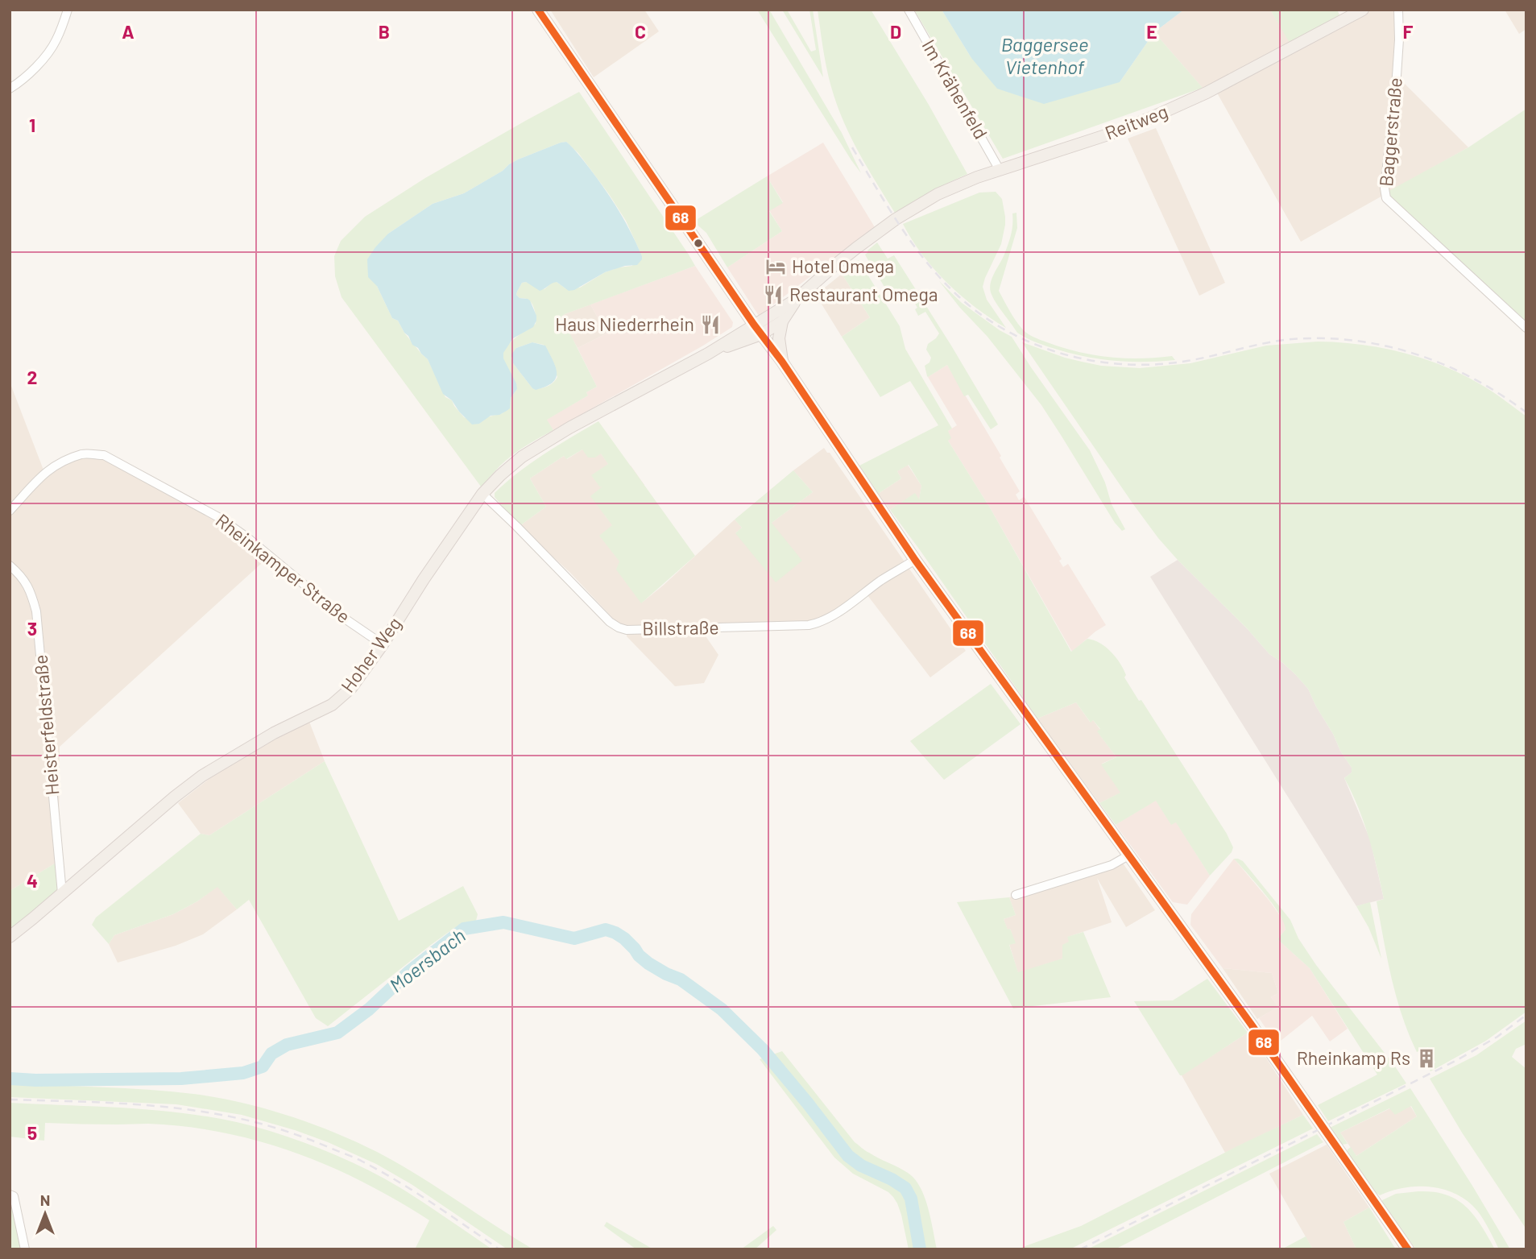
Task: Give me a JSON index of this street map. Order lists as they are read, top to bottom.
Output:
{
  "streets": {
    "main road": ["Reitweg", "Hoher Weg"],
    "street": [
      "Im Krähenfeld",
      "Baggerstraße",
      "Rheinkamper Straße",
      "Billstraße",
      "Heisterfeldstraße"
    ]
  },
  "crossings": [
    ["Im Krähenfeld", "Reitweg"],
    ["Reitweg", "Hoher Weg"],
    ["Rheinkamper Straße", "Hoher Weg"],
    ["Billstraße", "Hoher Weg"],
    ["Hoher Weg", "Heisterfeldstraße"]
  ],
  "water": ["Baggersee Vietenhof", "Moersbach"],
  "places": {
    "hotel": ["Hotel Omega"],
    "restaurant": ["Restaurant Omega", "Haus Niederrhein"],
    "building": ["Rheinkamp Rs"]
  },
  "lines": ["transit line 68"],
  "north": "top",
  "grid": {
    "columns": [
      "A",
      "B",
      "C",
      "D",
      "E",
      "F"
    ],
    "rows": [
      "1",
      "2",
      "3",
      "4",
      "5"
    ]
  }
}
